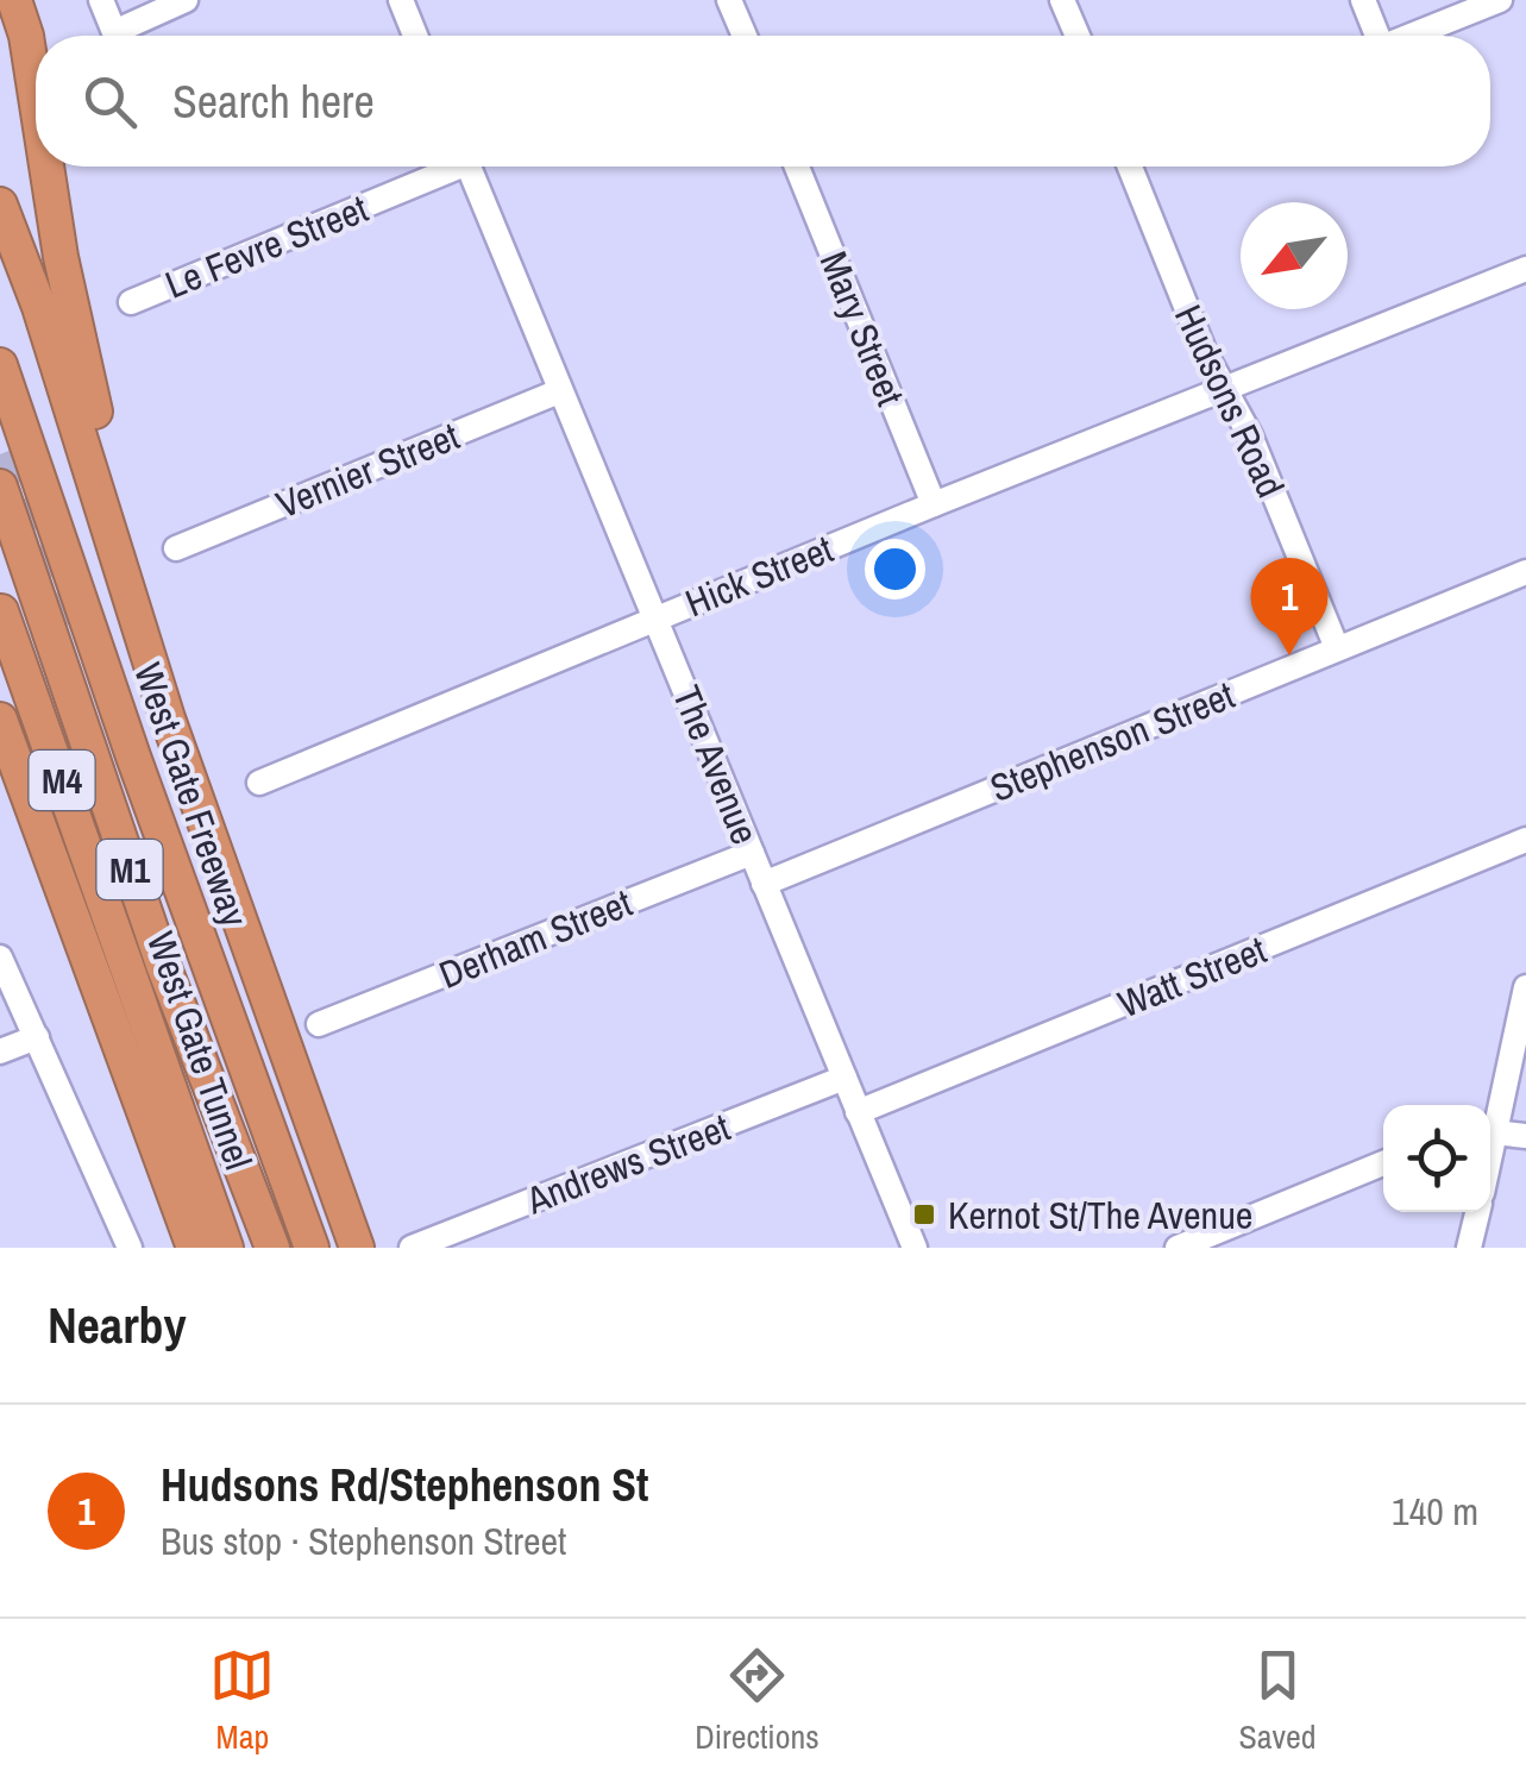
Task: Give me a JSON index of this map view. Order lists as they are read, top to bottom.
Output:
{
  "streets": {
    "highway": [
      "M4",
      "West Gate Freeway",
      "M1",
      "West Gate Tunnel"
    ],
    "street": [
      "Le Fevre Street",
      "Mary Street",
      "Hudsons Road",
      "Vernier Street",
      "Hick Street",
      "Stephenson Street",
      "The Avenue",
      "Derham Street",
      "Watt Street",
      "Andrews Street"
    ]
  },
  "crossings": [
    ["Mary Street", "Hick Street"],
    ["Hudsons Road", "Hick Street"],
    ["Hudsons Road", "Stephenson Street"],
    ["Vernier Street", "The Avenue"],
    ["Hick Street", "The Avenue"],
    ["Stephenson Street", "The Avenue"],
    ["The Avenue", "Derham Street"],
    ["The Avenue", "Watt Street"],
    ["The Avenue", "Andrews Street"]
  ],
  "places": {
    "transit": ["Kernot St/The Avenue"]
  },
  "north": "bottom left",
  "page": {
    "search": "Search here",
    "pins": "1",
    "heading": "Nearby",
    "list": [
      {
        "mark": "1",
        "name": "Hudsons Rd/Stephenson St",
        "note": "Bus stop · Stephenson Street",
        "value": "140 m"
      }
    ],
    "nav": ["Map", "Directions", "Saved"]
  }
}
